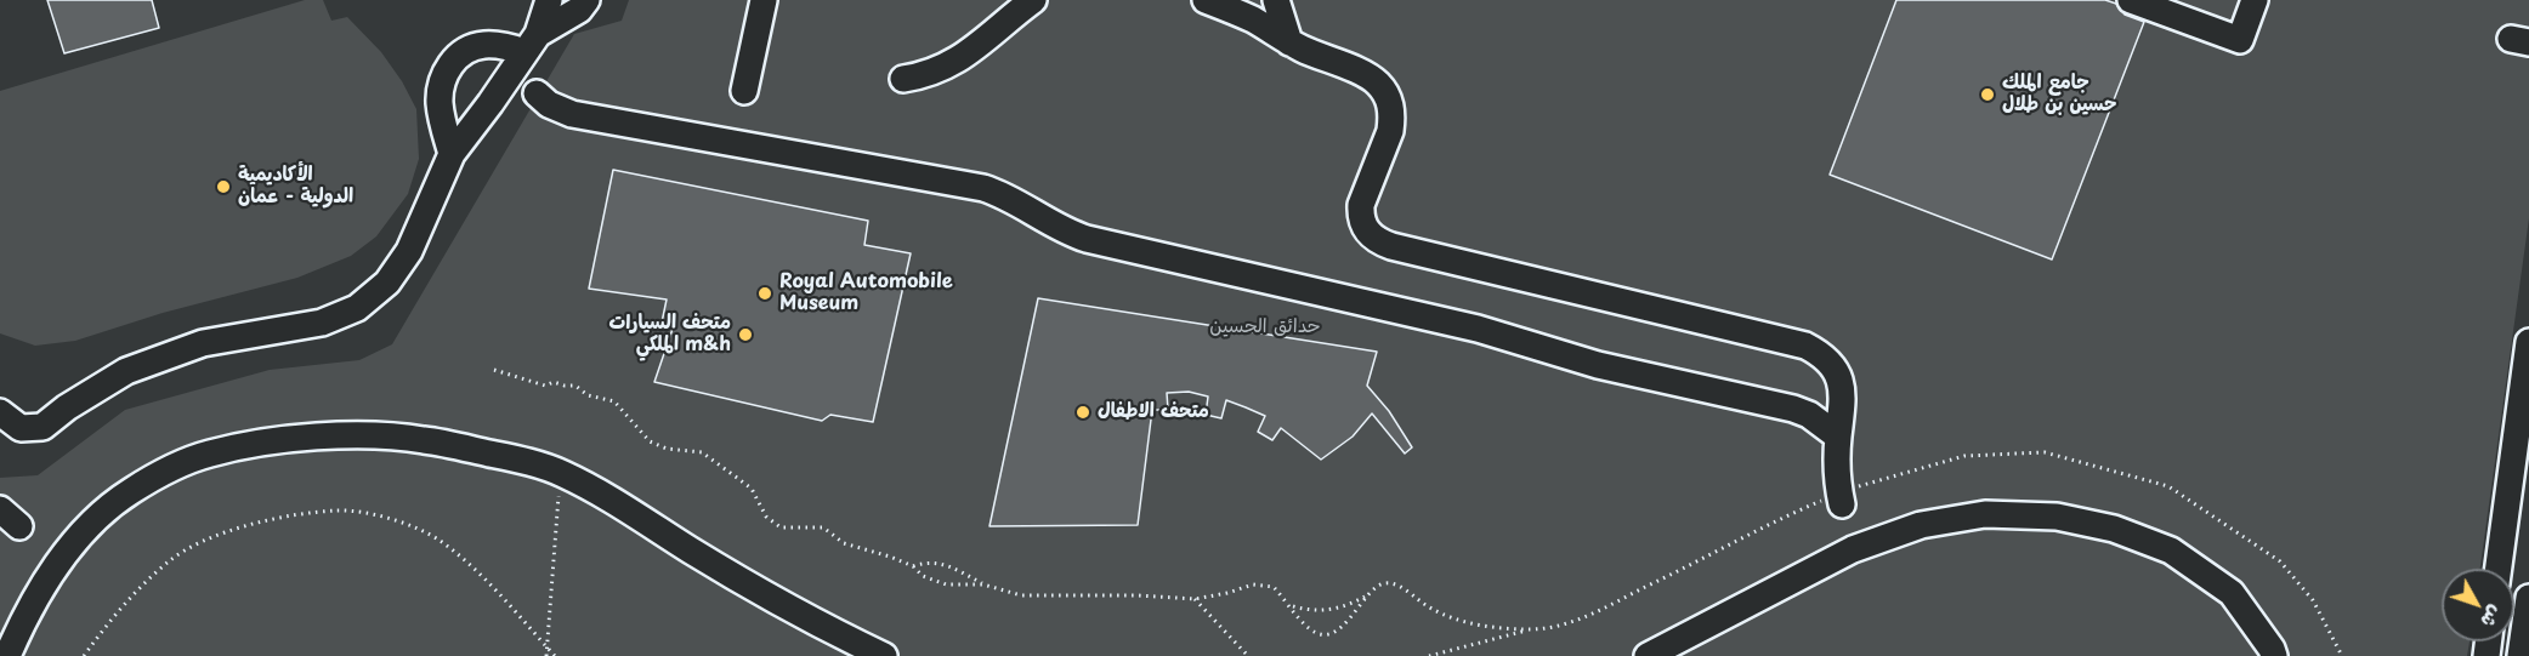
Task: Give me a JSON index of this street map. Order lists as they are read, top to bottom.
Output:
{
  "parks": ["حدائق الحسين"],
  "places": [
    "جامع الملك حسين بن طلال",
    "الأكاديمية الدولية - عمان",
    "Royal Automobile Museum",
    "متحف السيارات الملكي m&h",
    "متحف الاطفال"
  ],
  "north": "bottom right"
}
